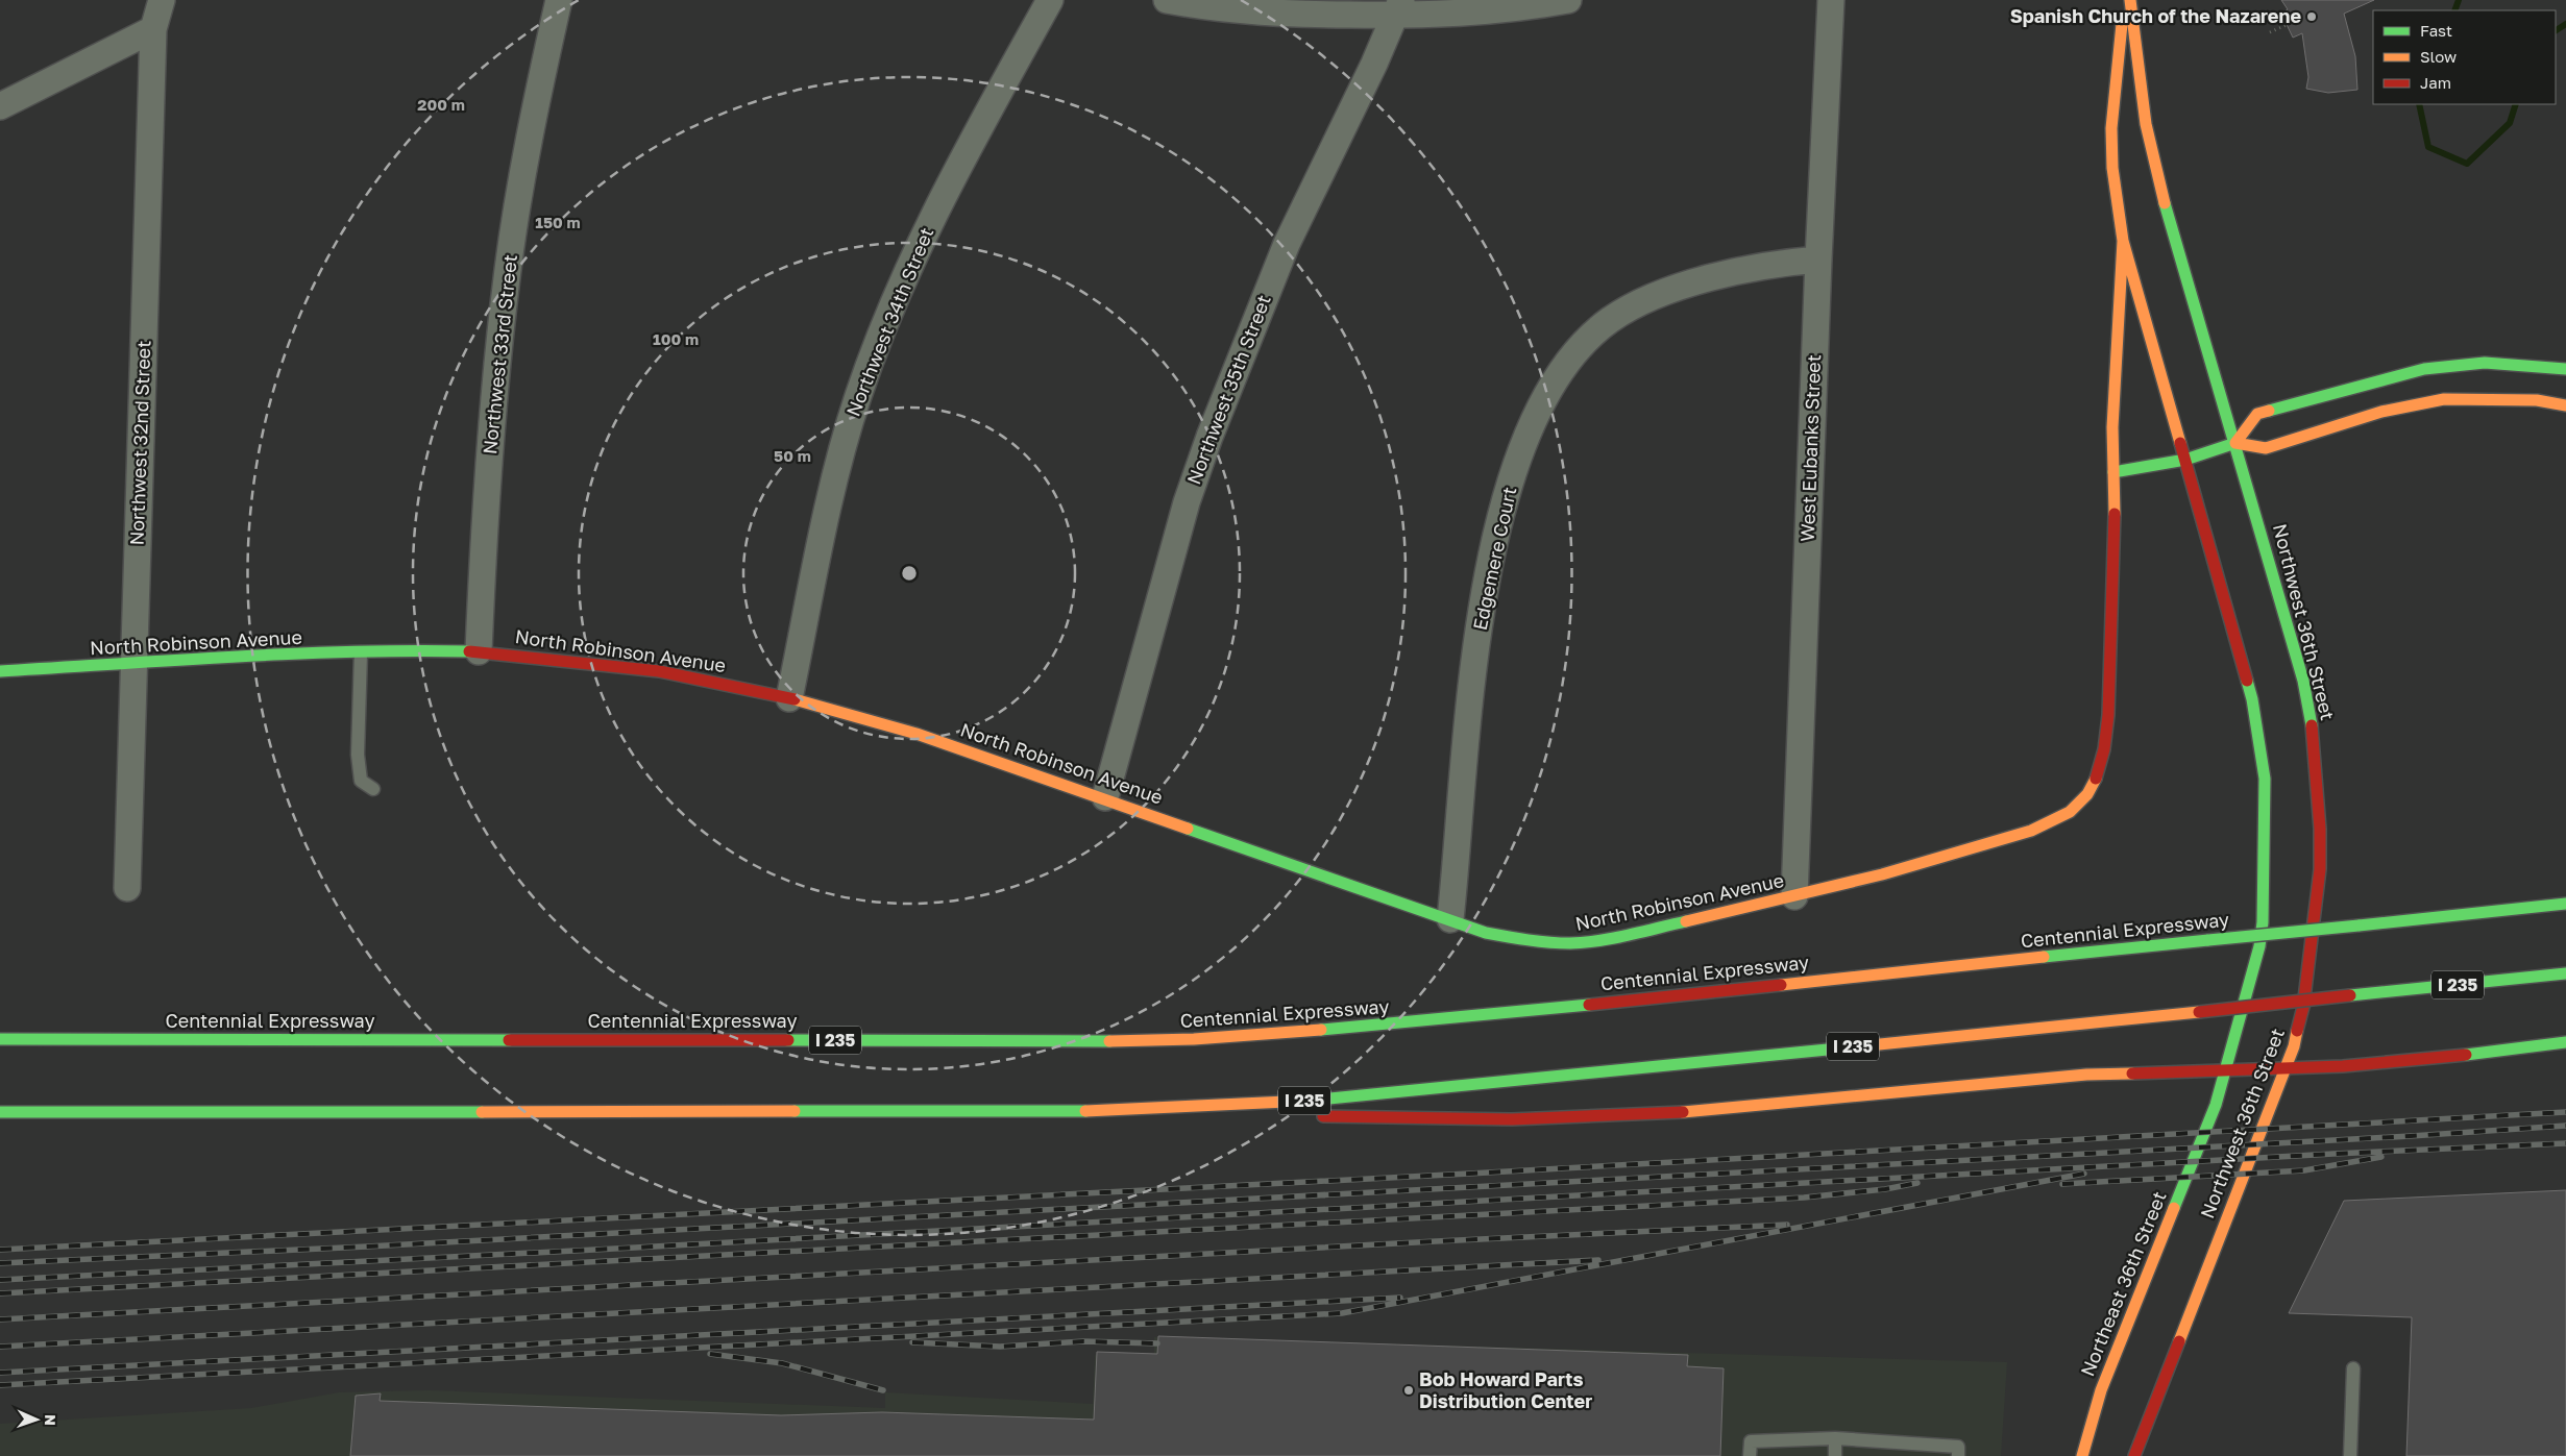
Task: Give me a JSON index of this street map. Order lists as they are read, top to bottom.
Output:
{
  "streets": {
    "main road": [
      "Northwest 36th Street",
      "North Robinson Avenue",
      "Centennial Expressway",
      "I 235",
      "Northeast 36th Street"
    ],
    "street": [
      "Northwest 34th Street",
      "Northwest 33rd Street",
      "Northwest 35th Street",
      "Northwest 32nd Street",
      "West Eubanks Street",
      "Edgemere Court"
    ]
  },
  "crossings": [
    ["Northwest 34th Street", "North Robinson Avenue"],
    ["Northwest 33rd Street", "North Robinson Avenue"],
    ["Northwest 35th Street", "North Robinson Avenue"],
    ["Northwest 32nd Street", "North Robinson Avenue"],
    ["West Eubanks Street", "Edgemere Court"],
    ["West Eubanks Street", "North Robinson Avenue"],
    ["Edgemere Court", "North Robinson Avenue"],
    ["Northwest 36th Street", "Northeast 36th Street"]
  ],
  "places": ["Spanish Church of the Nazarene", "Bob Howard Parts Distribution Center"],
  "legend": ["Fast", "Slow", "Jam"],
  "north": "right",
  "rings": [
    "200 m",
    "150 m",
    "100 m",
    "50 m"
  ]
}
